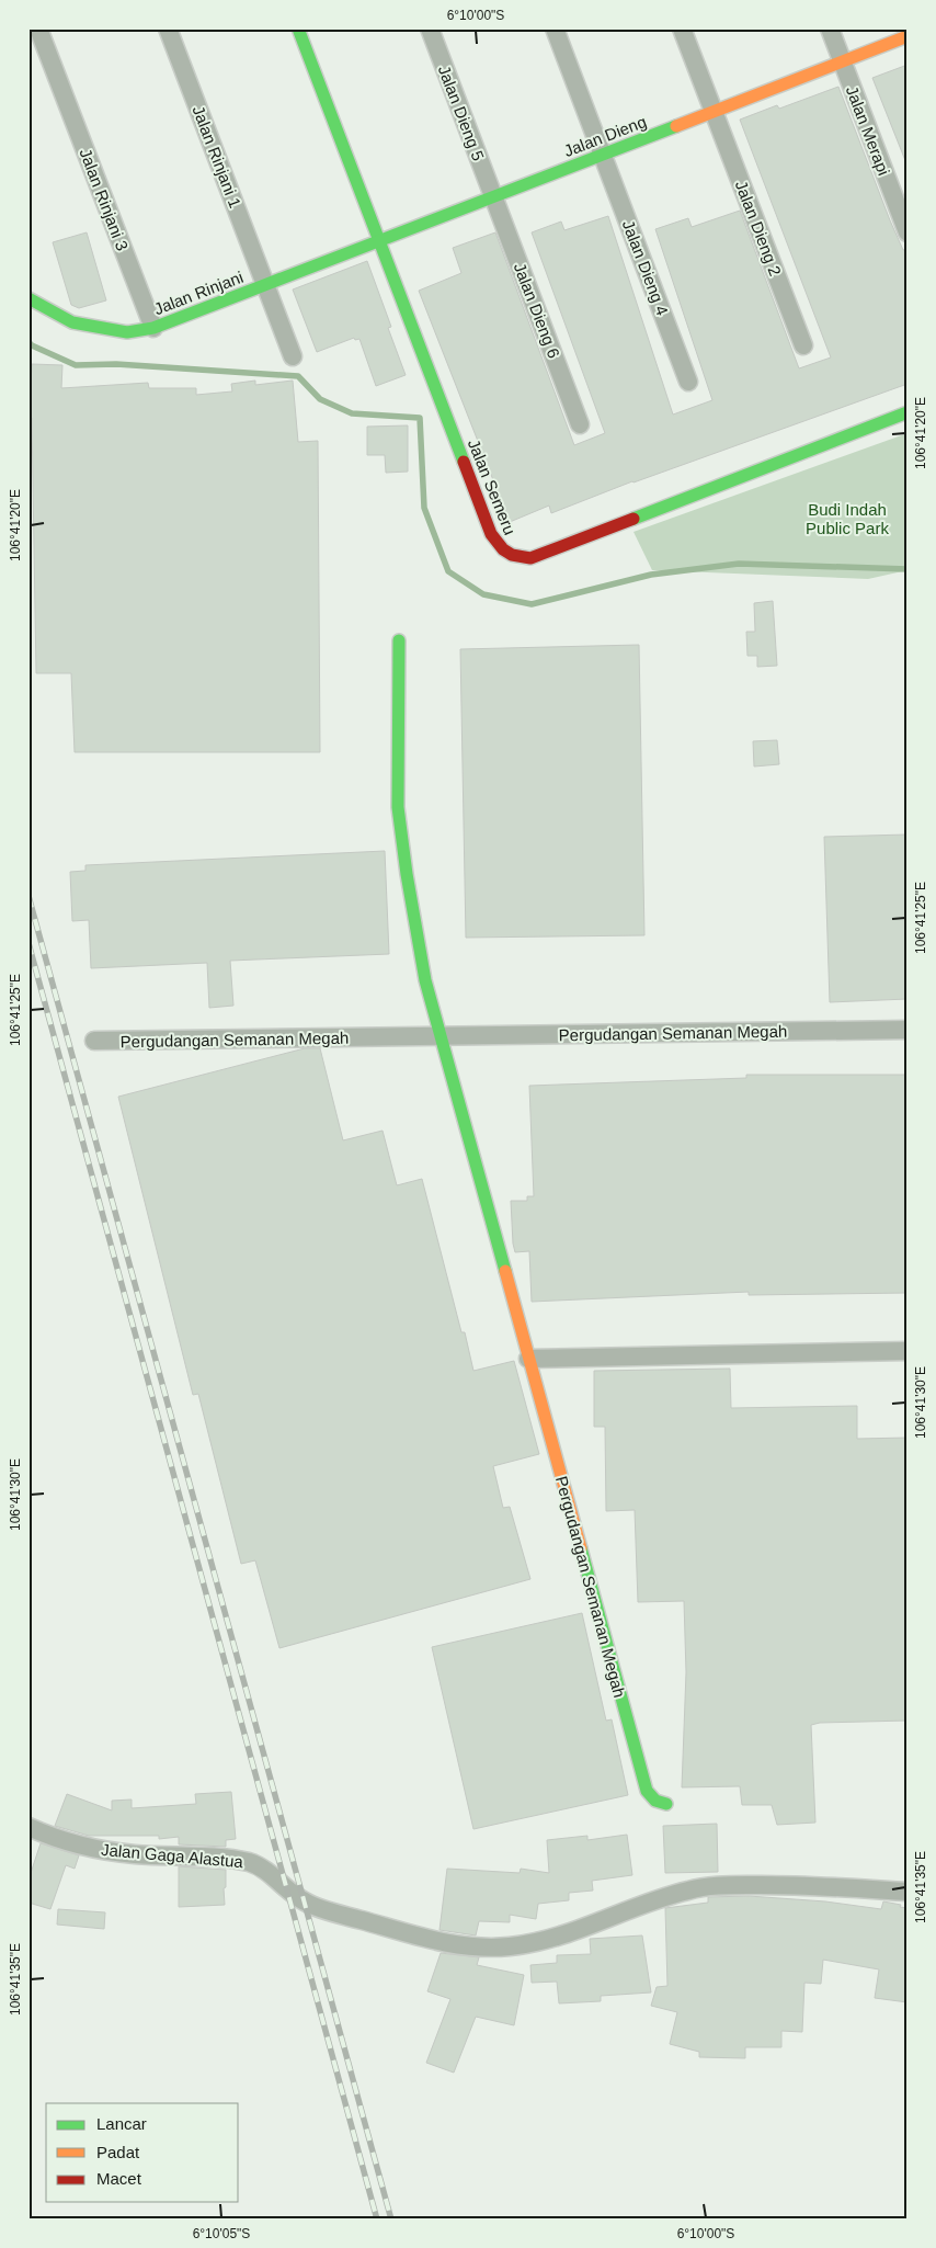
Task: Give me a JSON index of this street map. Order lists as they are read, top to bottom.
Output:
{
  "streets": {
    "street": [
      "Jalan Dieng 5",
      "Jalan Merapi",
      "Jalan Dieng",
      "Jalan Rinjani 1",
      "Jalan Rinjani 3",
      "Jalan Dieng 2",
      "Jalan Dieng 4",
      "Jalan Rinjani",
      "Jalan Dieng 6",
      "Jalan Semeru",
      "Pergudangan Semanan Megah",
      "Jalan Gaga Alastua"
    ]
  },
  "crossings": [
    ["Jalan Dieng 5", "Jalan Dieng"],
    ["Jalan Dieng 5", "Jalan Dieng 6"],
    ["Jalan Merapi", "Jalan Dieng"],
    ["Jalan Dieng", "Jalan Dieng 2"],
    ["Jalan Dieng", "Jalan Dieng 4"],
    ["Jalan Dieng", "Jalan Rinjani"],
    ["Jalan Dieng", "Jalan Dieng 6"],
    ["Jalan Dieng", "Jalan Semeru"],
    ["Jalan Rinjani 1", "Jalan Rinjani"],
    ["Jalan Rinjani 3", "Jalan Rinjani"],
    ["Jalan Rinjani", "Jalan Semeru"]
  ],
  "parks": ["Budi Indah Public Park"],
  "legend": ["Lancar", "Padat", "Macet"],
  "coordinates": [
    "6°10'00\"S",
    "106°41'20\"E",
    "106°41'25\"E",
    "106°41'30\"E",
    "106°41'35\"E",
    "6°10'05\"S"
  ]
}
